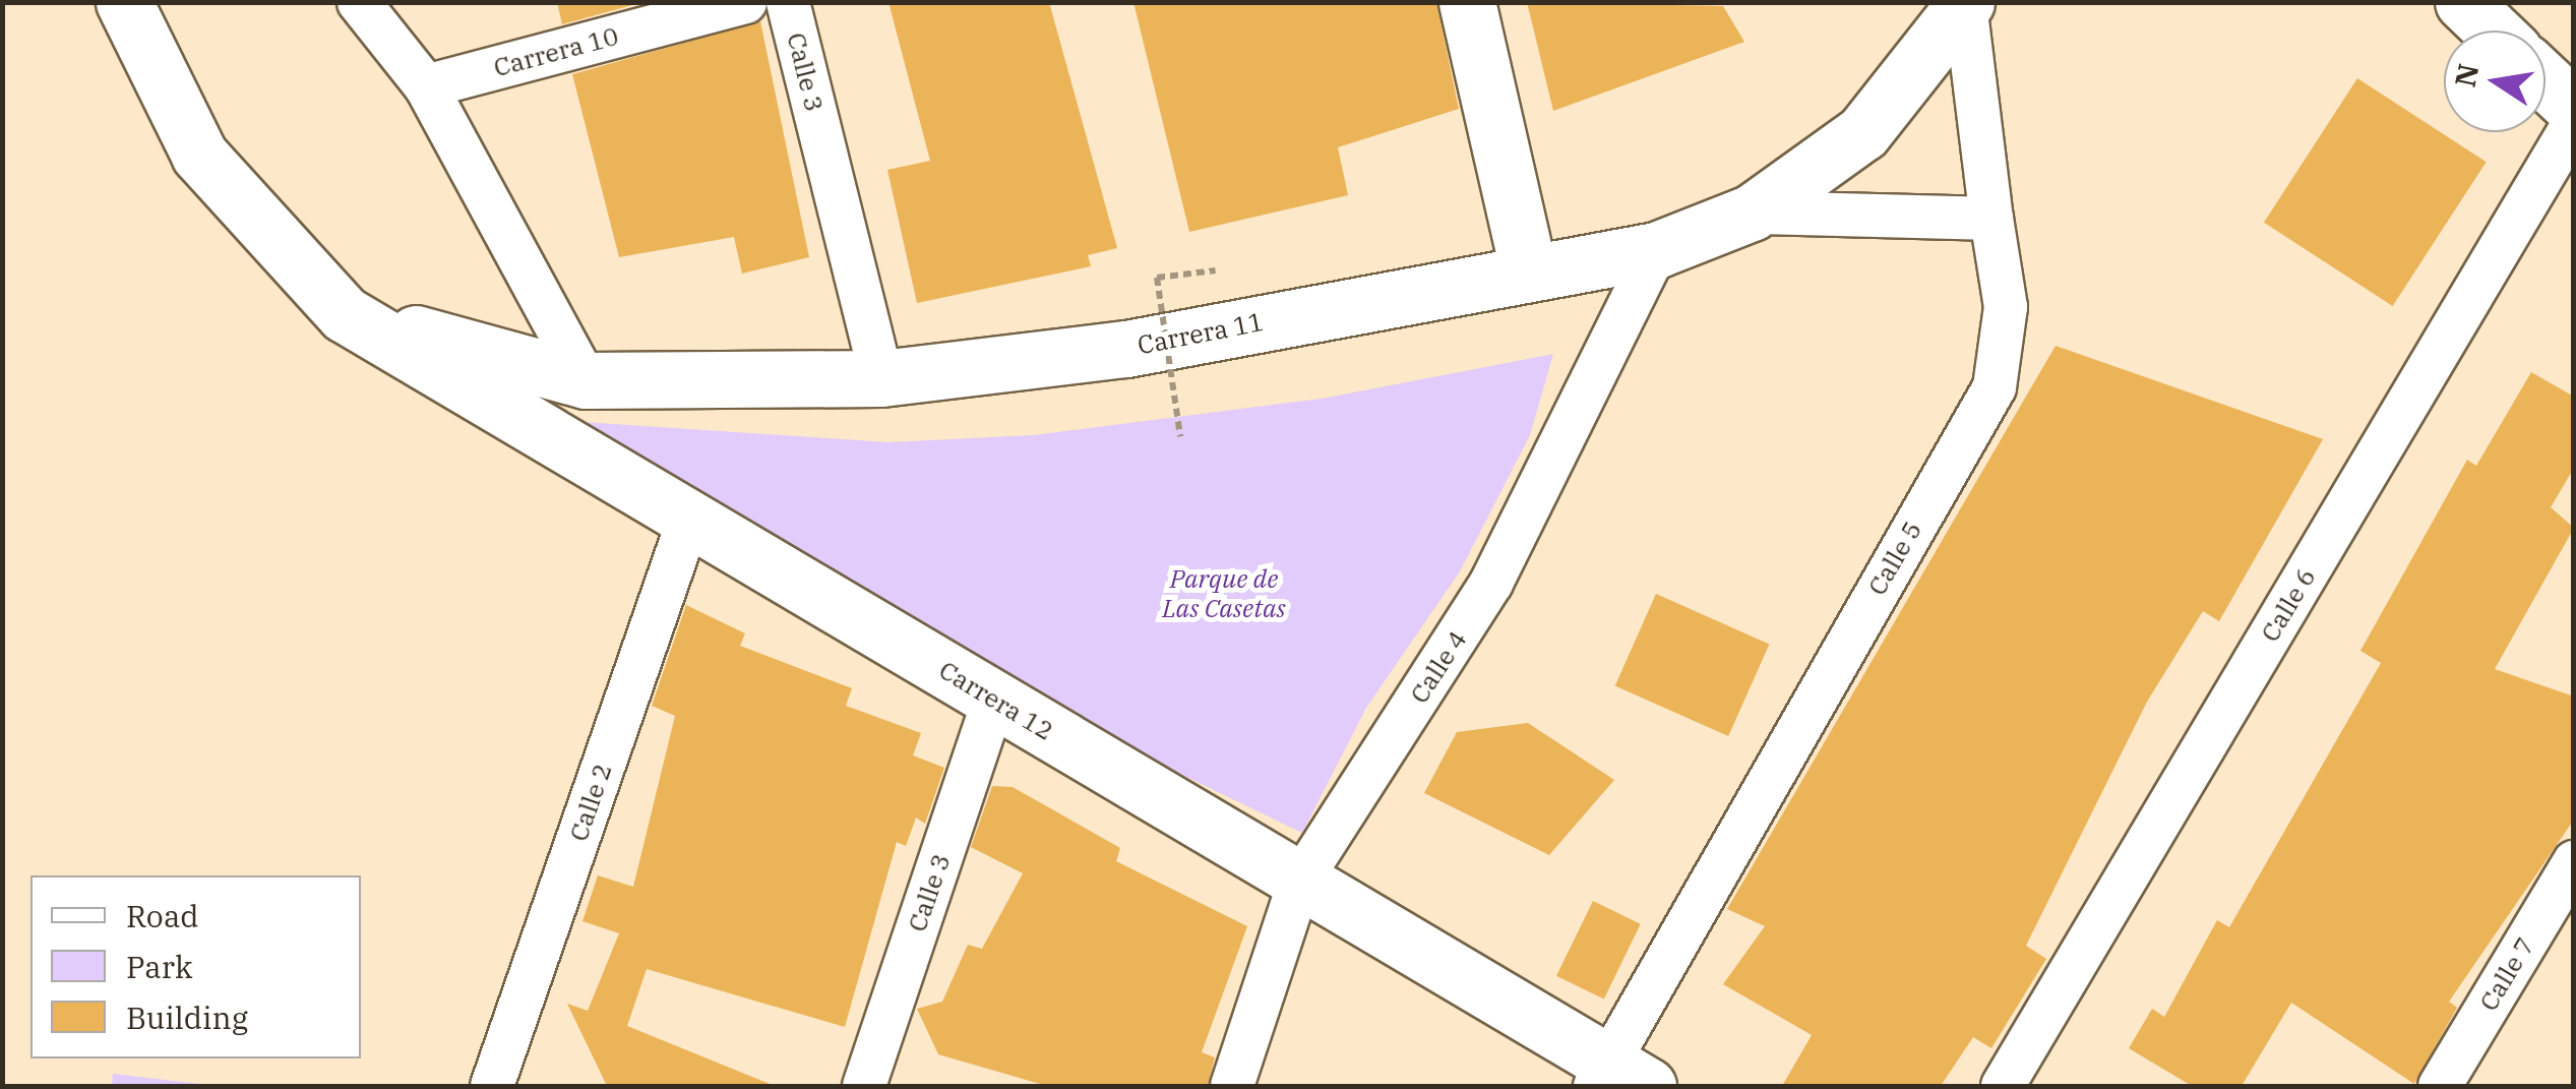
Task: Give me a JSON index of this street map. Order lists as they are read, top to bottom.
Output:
{
  "streets": {
    "street": [
      "Carrera 10",
      "Calle 3",
      "Carrera 11",
      "Calle 5",
      "Calle 6",
      "Calle 4",
      "Carrera 12",
      "Calle 2",
      "Calle 7"
    ]
  },
  "crossings": [
    ["Calle 3", "Carrera 11"],
    ["Calle 3", "Carrera 12"],
    ["Carrera 11", "Calle 5"],
    ["Carrera 11", "Calle 4"],
    ["Carrera 11", "Carrera 12"],
    ["Calle 5", "Carrera 12"],
    ["Calle 4", "Carrera 12"],
    ["Carrera 12", "Calle 2"]
  ],
  "parks": ["Parque de Las Casetas"],
  "legend": ["Road", "Park", "Building"],
  "north": "left"
}
